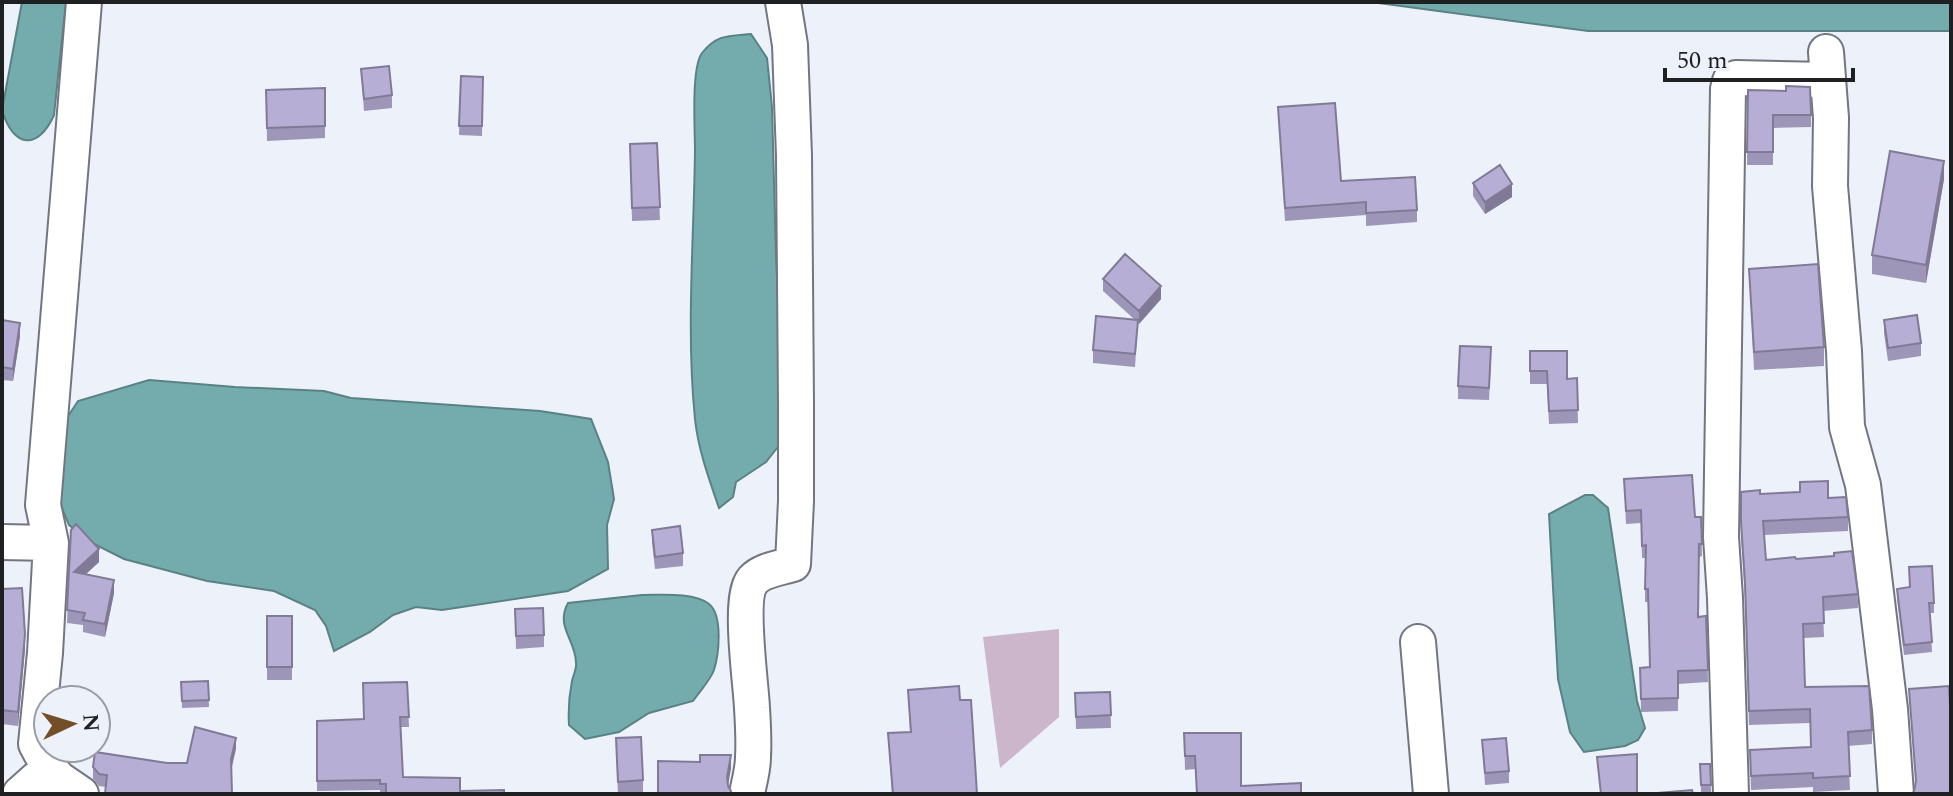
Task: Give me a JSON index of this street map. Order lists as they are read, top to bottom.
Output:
{
  "scale_bar": "50 m",
  "north": "right"
}
